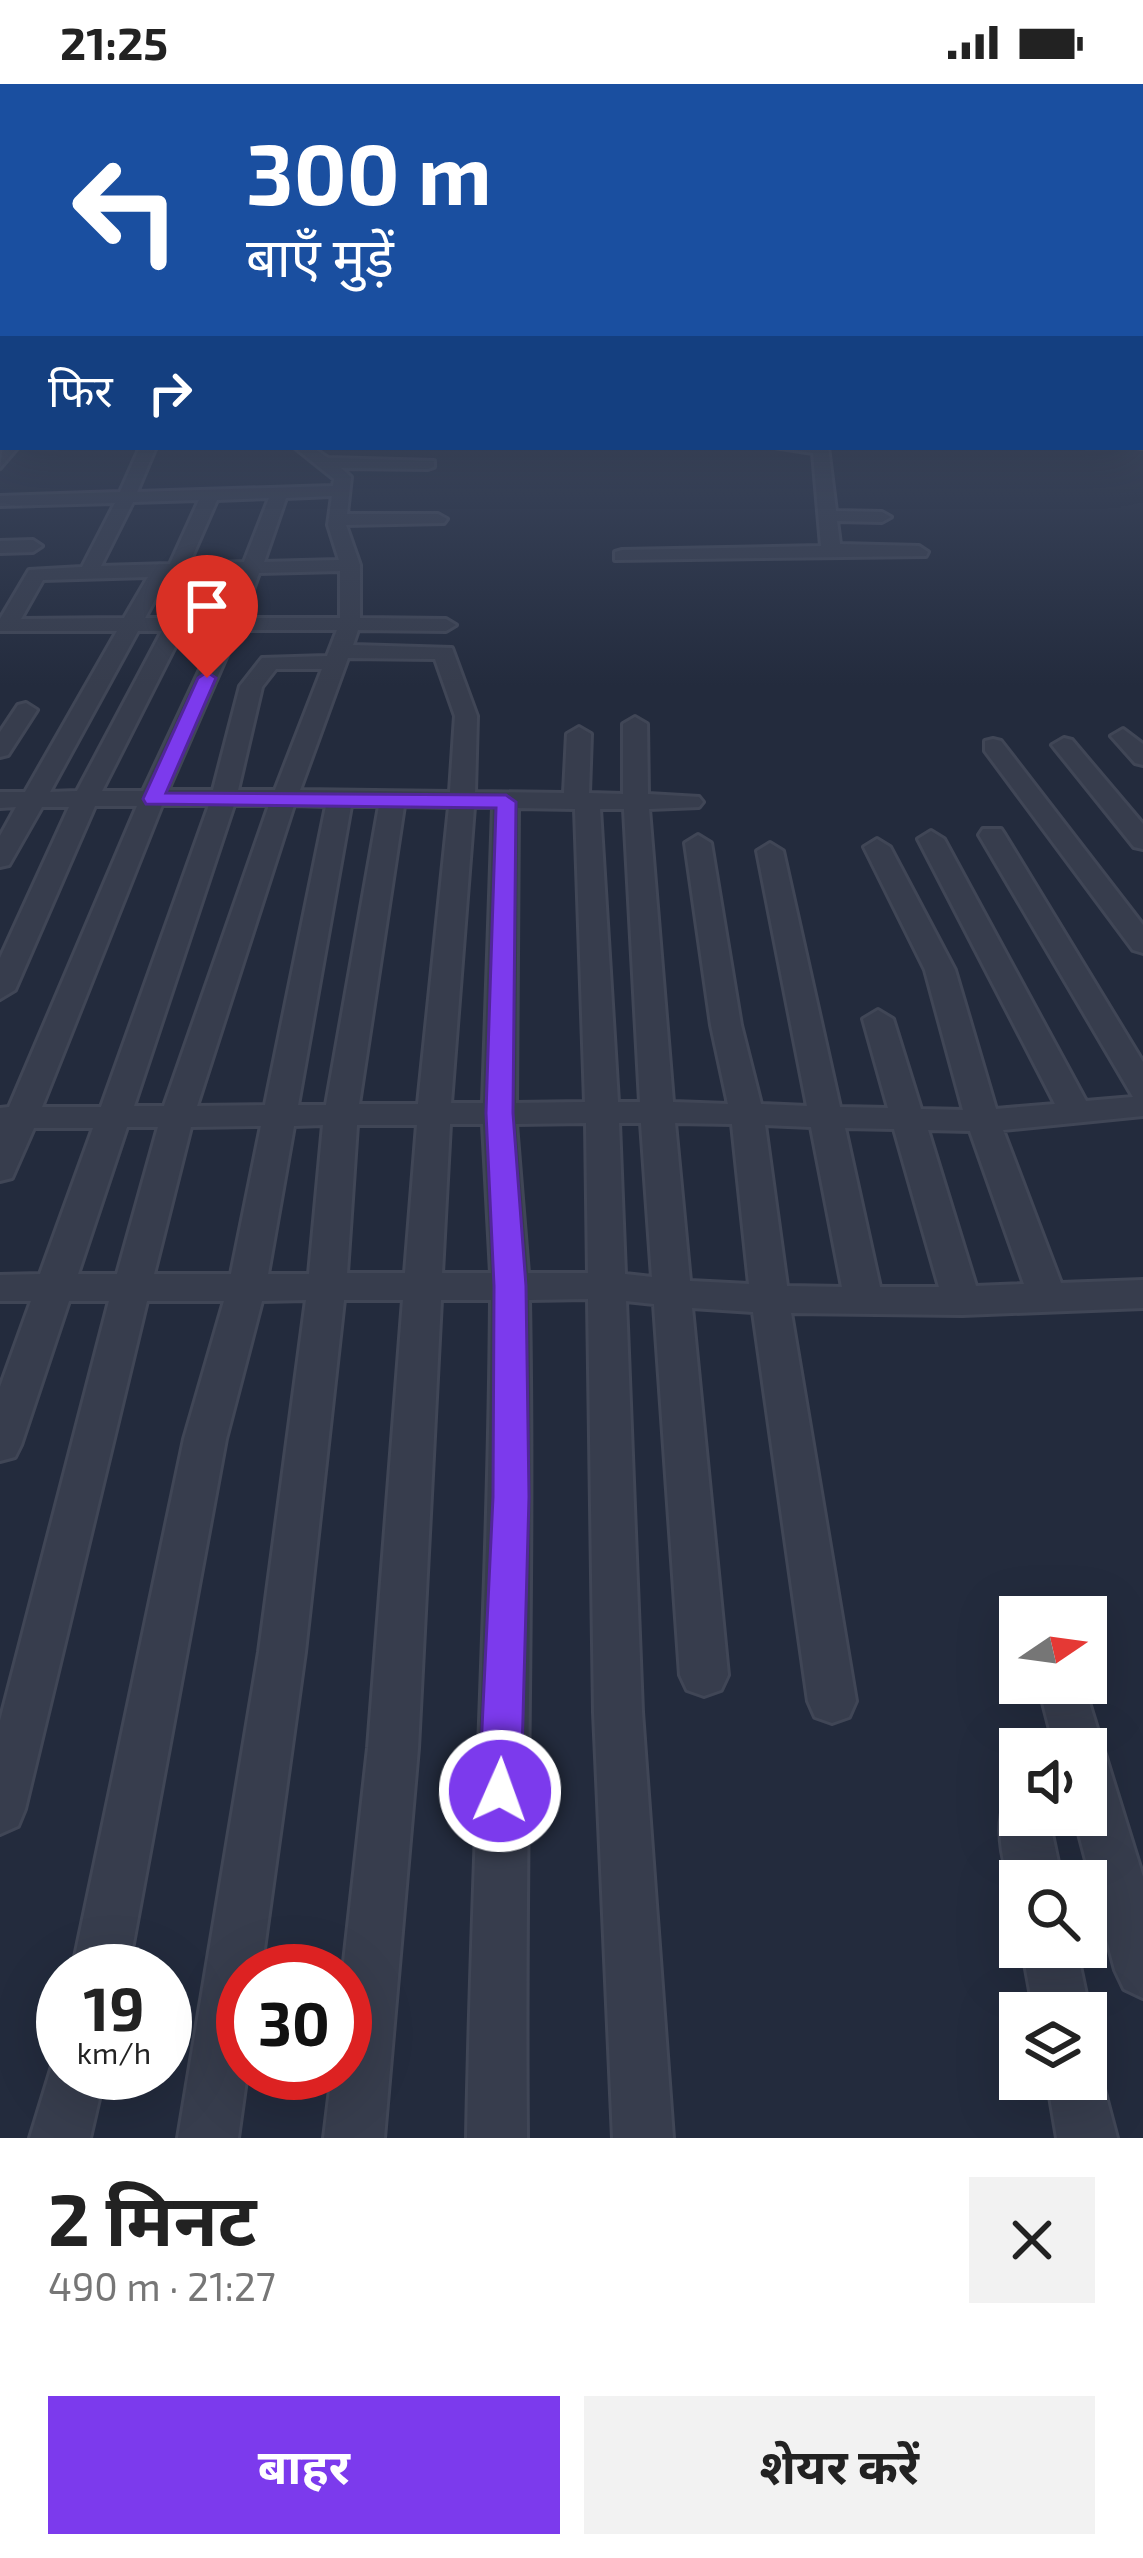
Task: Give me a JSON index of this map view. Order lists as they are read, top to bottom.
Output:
{
  "north": "right",
  "page": {
    "status": "21:25",
    "turn": ["300 m", "बाएँ मुड़ें"],
    "then": "फिर",
    "speed": "19 km/h",
    "limit": "30",
    "heading": ["2 मिनट", "490 m · 21:27"],
    "buttons": ["बाहर", "शेयर करें"]
  }
}
